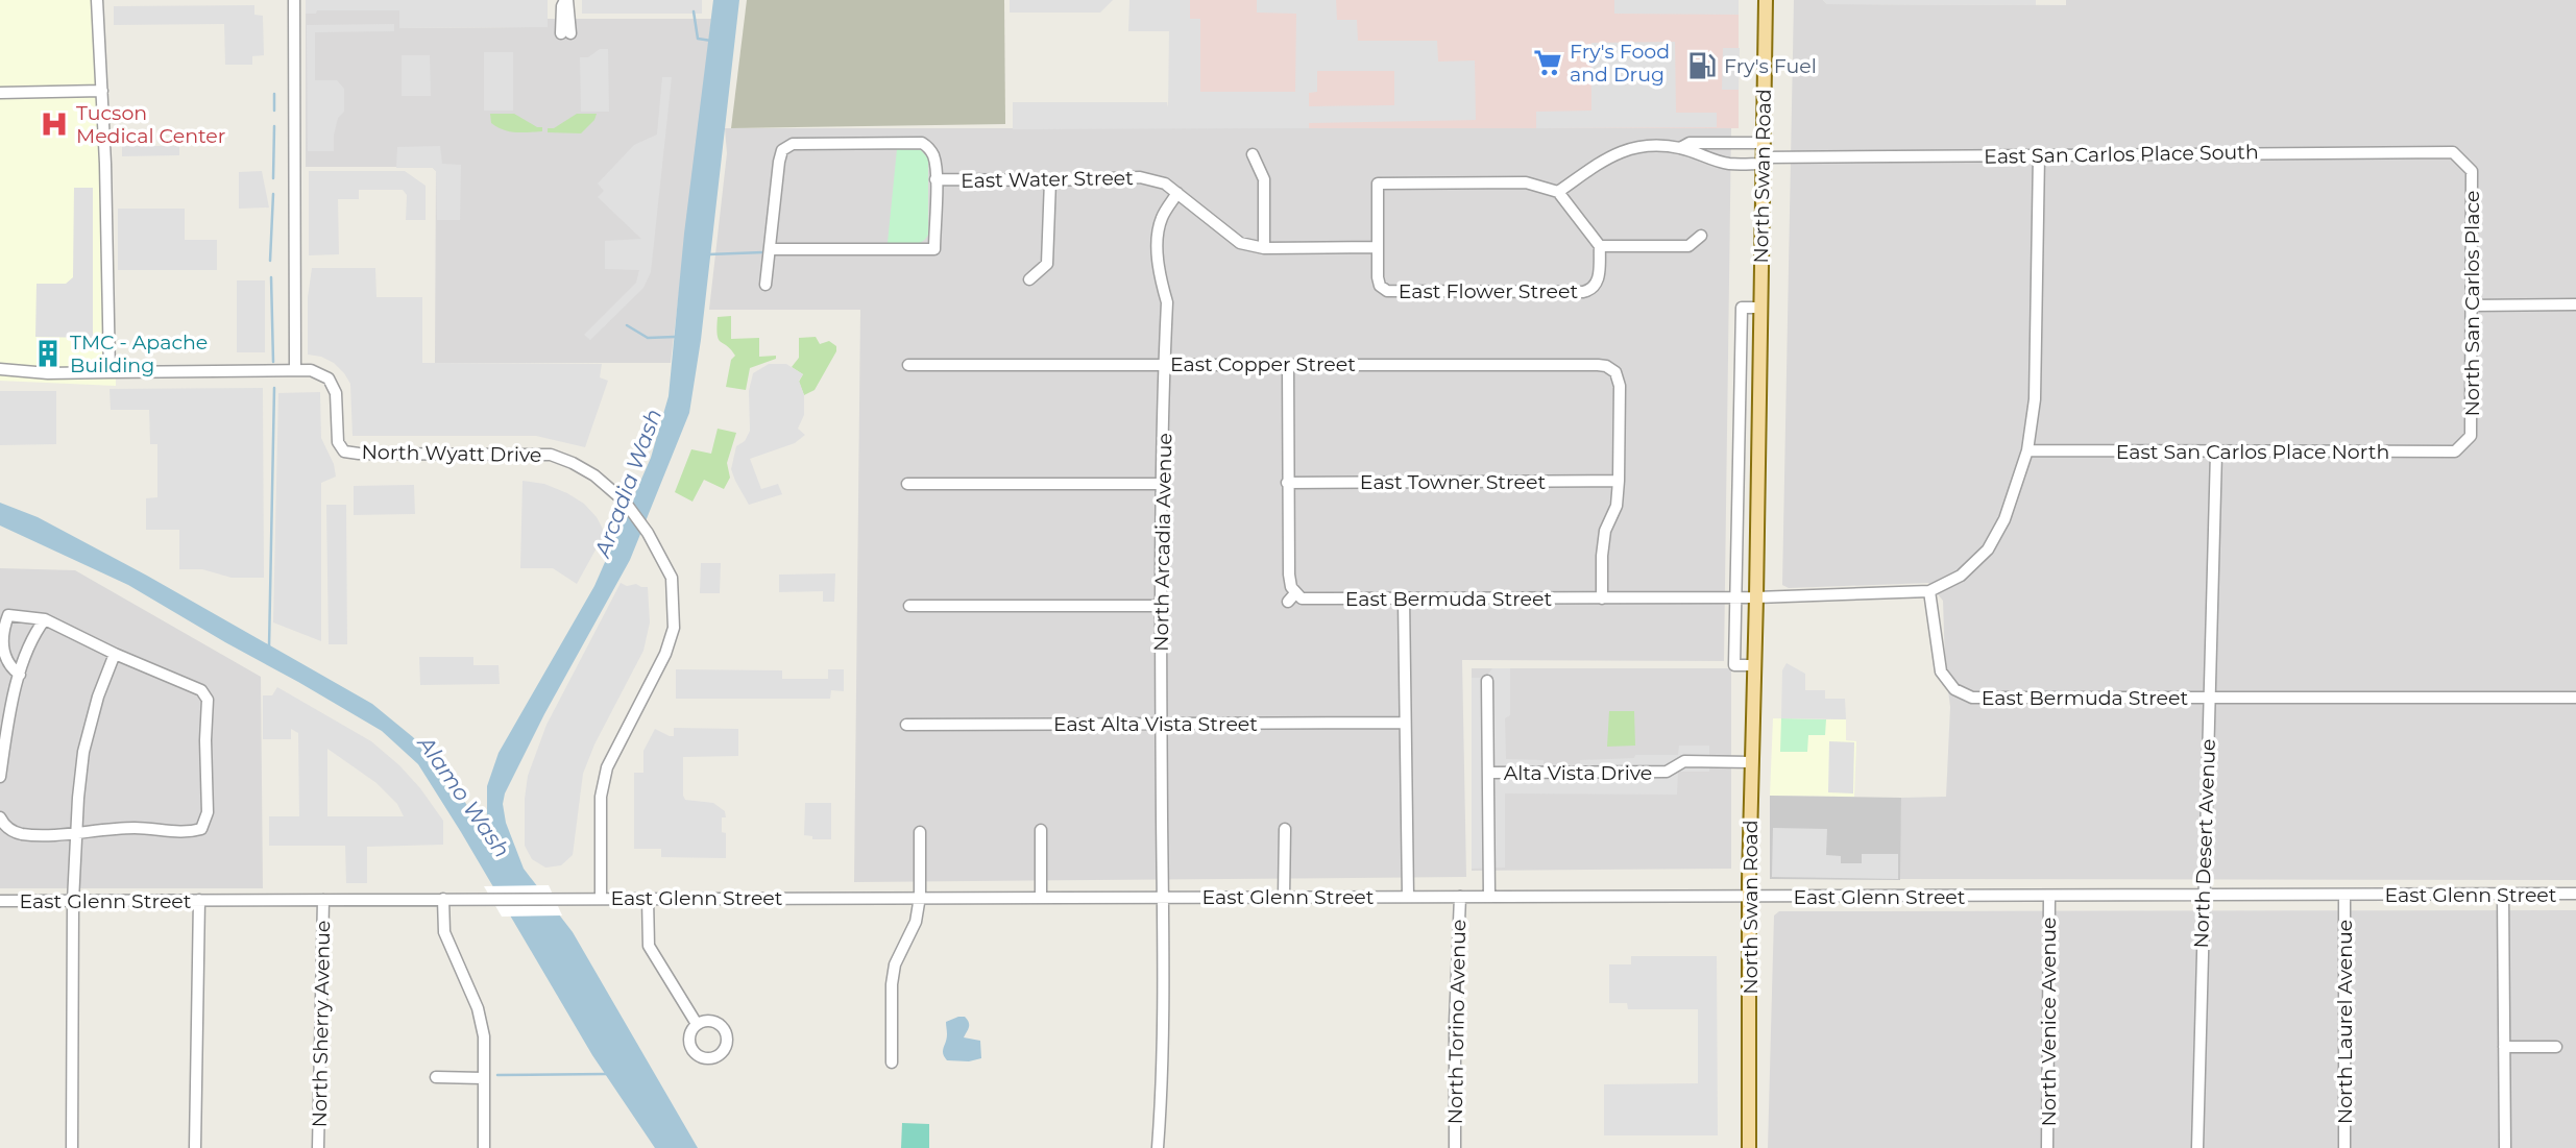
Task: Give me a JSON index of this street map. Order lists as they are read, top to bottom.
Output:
{
  "streets": {
    "main road": ["North Swan Road"],
    "street": [
      "East San Carlos Place South",
      "East Water Street",
      "East Flower Street",
      "North San Carlos Place",
      "East Copper Street",
      "East San Carlos Place North",
      "North Wyatt Drive",
      "East Towner Street",
      "North Arcadia Avenue",
      "East Bermuda Street",
      "East Alta Vista Street",
      "Alta Vista Drive",
      "North Desert Avenue",
      "East Glenn Street",
      "North Torino Avenue",
      "North Venice Avenue",
      "North Laurel Avenue",
      "North Sherry Avenue"
    ]
  },
  "crossings": [
    ["East San Carlos Place South", "North Swan Road"],
    ["East San Carlos Place South", "North San Carlos Place"],
    ["North Swan Road", "East Bermuda Street"],
    ["North Swan Road", "Alta Vista Drive"],
    ["North Swan Road", "East Glenn Street"],
    ["East Water Street", "East Flower Street"],
    ["East Water Street", "North Arcadia Avenue"],
    ["North San Carlos Place", "East San Carlos Place North"],
    ["East Copper Street", "East Towner Street"],
    ["East Copper Street", "North Arcadia Avenue"],
    ["East San Carlos Place North", "North Desert Avenue"],
    ["North Wyatt Drive", "East Glenn Street"],
    ["East Towner Street", "East Bermuda Street"],
    ["North Arcadia Avenue", "East Alta Vista Street"],
    ["North Arcadia Avenue", "East Glenn Street"],
    ["East Bermuda Street", "North Desert Avenue"],
    ["North Desert Avenue", "East Glenn Street"],
    ["East Glenn Street", "North Torino Avenue"],
    ["East Glenn Street", "North Venice Avenue"],
    ["East Glenn Street", "North Laurel Avenue"],
    ["East Glenn Street", "North Sherry Avenue"]
  ],
  "water": ["Arcadia Wash", "Alamo Wash"],
  "places": {
    "supermarket": ["Fry's Food and Drug"],
    "fuel station": ["Fry's Fuel"],
    "hospital": ["Tucson Medical Center"],
    "building": ["TMC - Apache Building"]
  }
}
